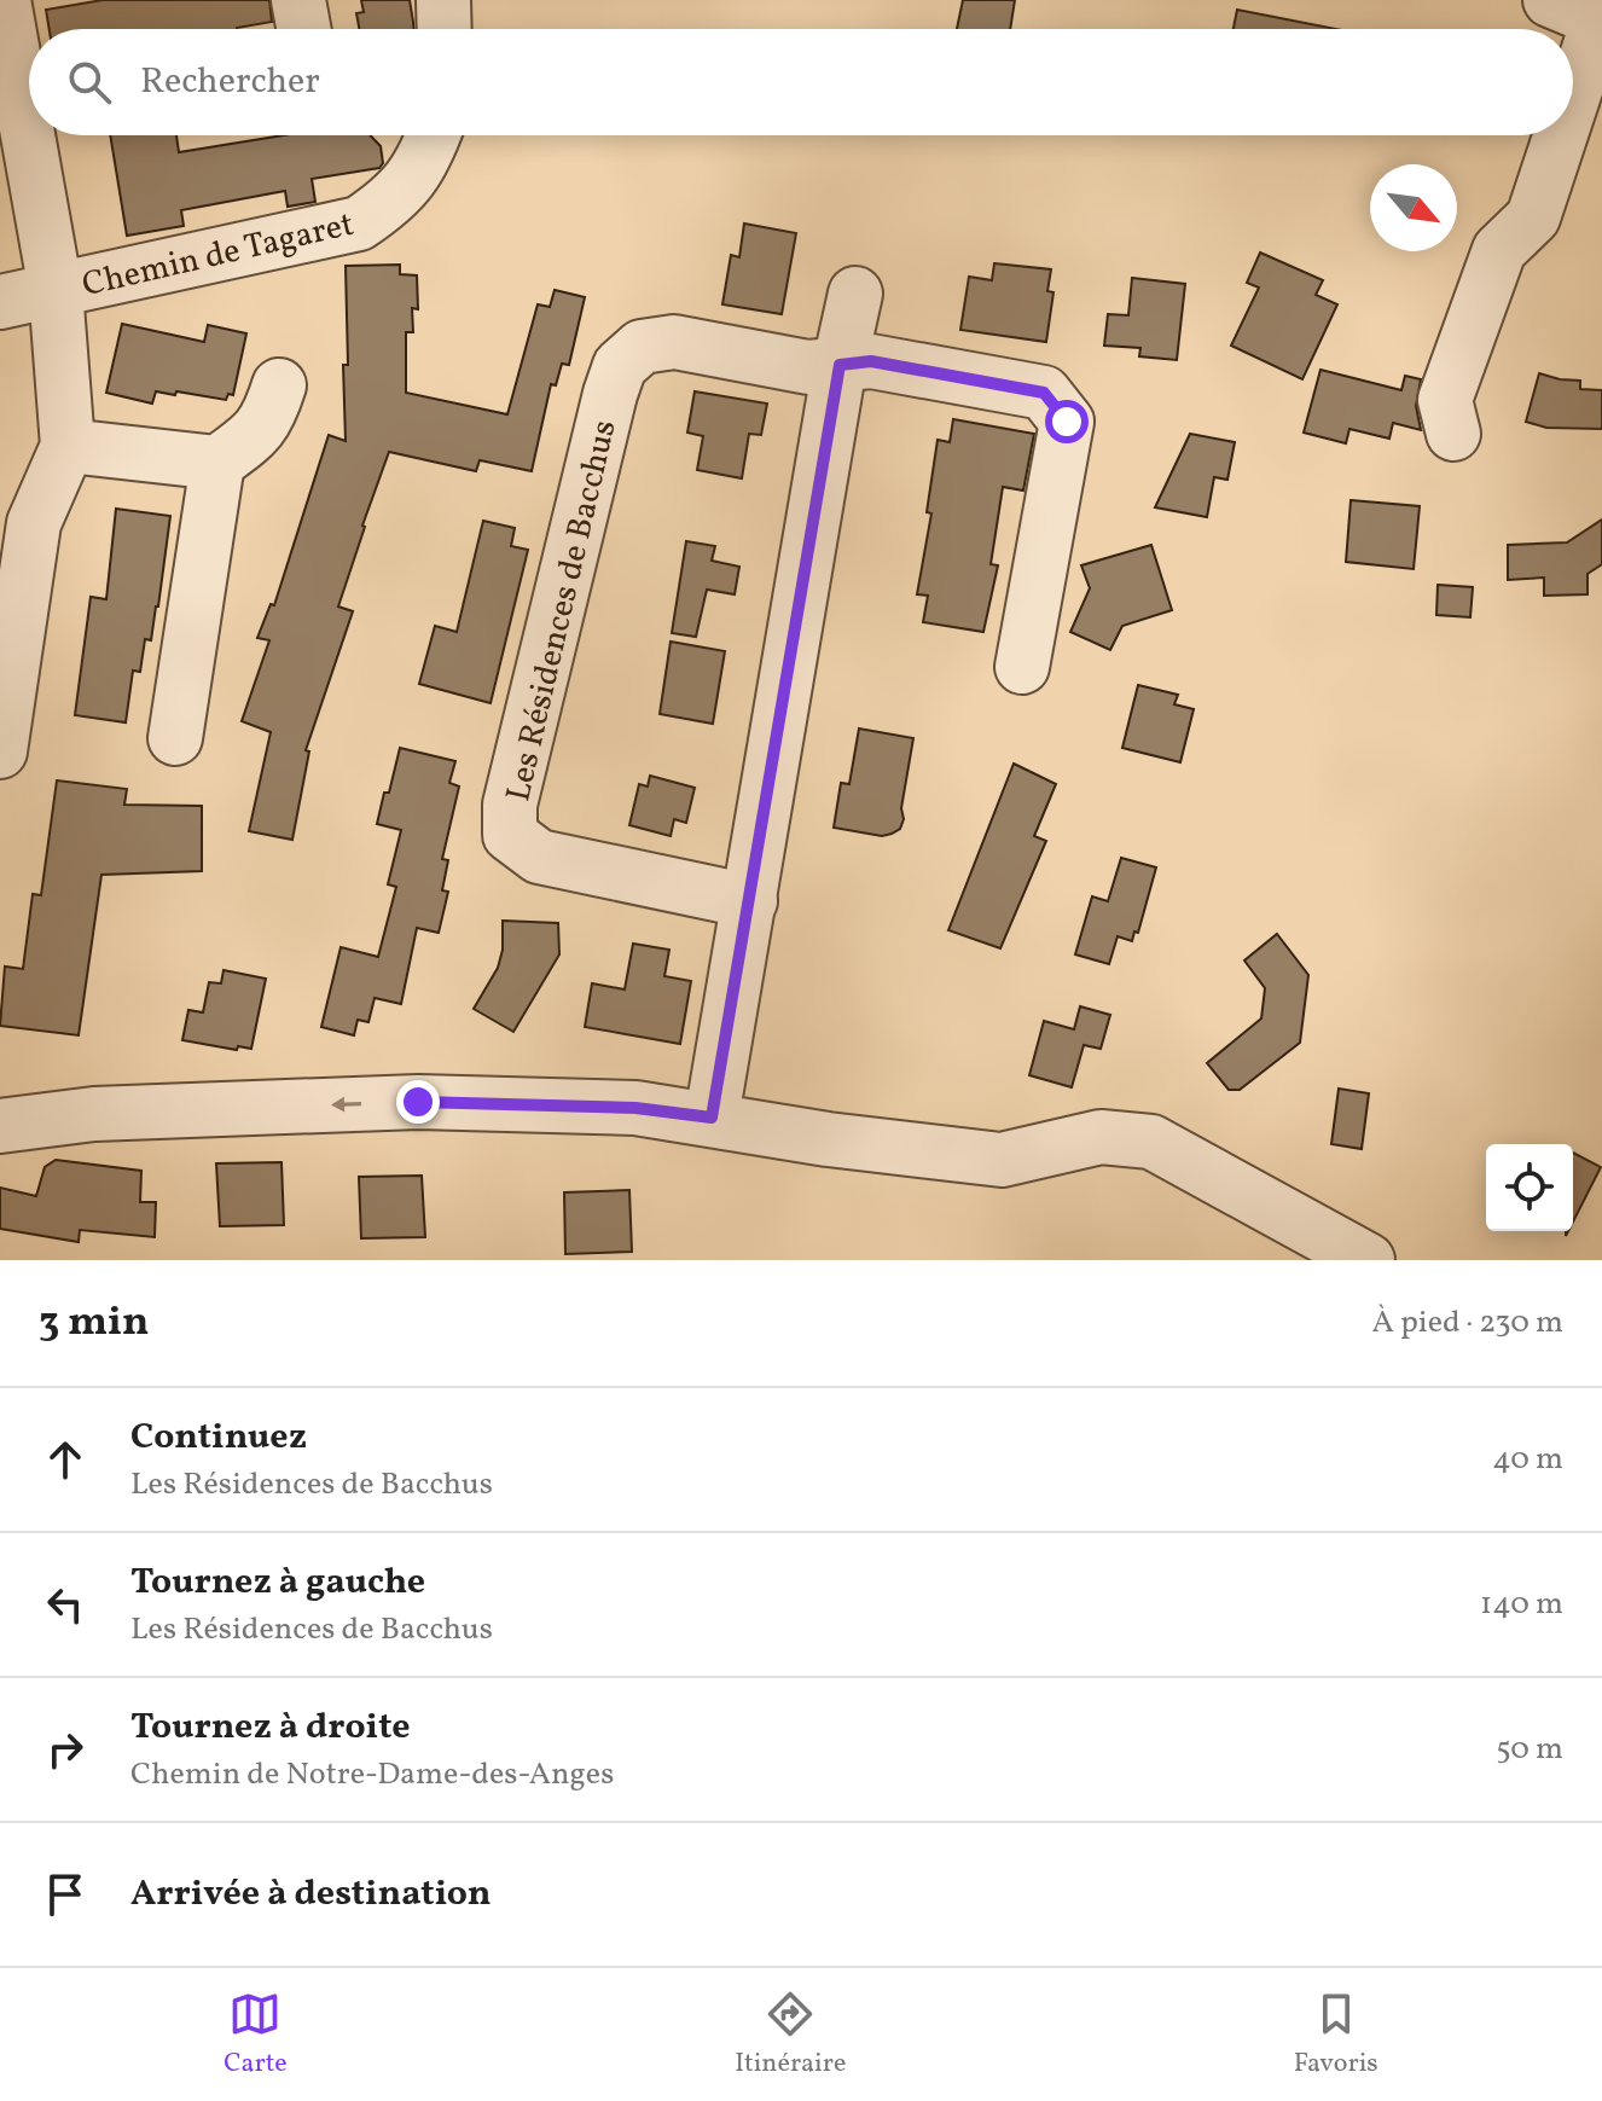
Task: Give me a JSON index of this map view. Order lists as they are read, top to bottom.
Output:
{
  "streets": {
    "street": ["Chemin de Tagaret", "Les Résidences de Bacchus"]
  },
  "north": "bottom right",
  "page": {
    "search": "Rechercher",
    "heading": ["3 min", "À pied · 230 m"],
    "list": [
      ["Continuez", "Les Résidences de Bacchus", "40 m"],
      ["Tournez à gauche", "Les Résidences de Bacchus", "140 m"],
      ["Tournez à droite", "Chemin de Notre-Dame-des-Anges", "50 m"],
      "Arrivée à destination"
    ],
    "nav": ["Carte", "Itinéraire", "Favoris"]
  }
}
